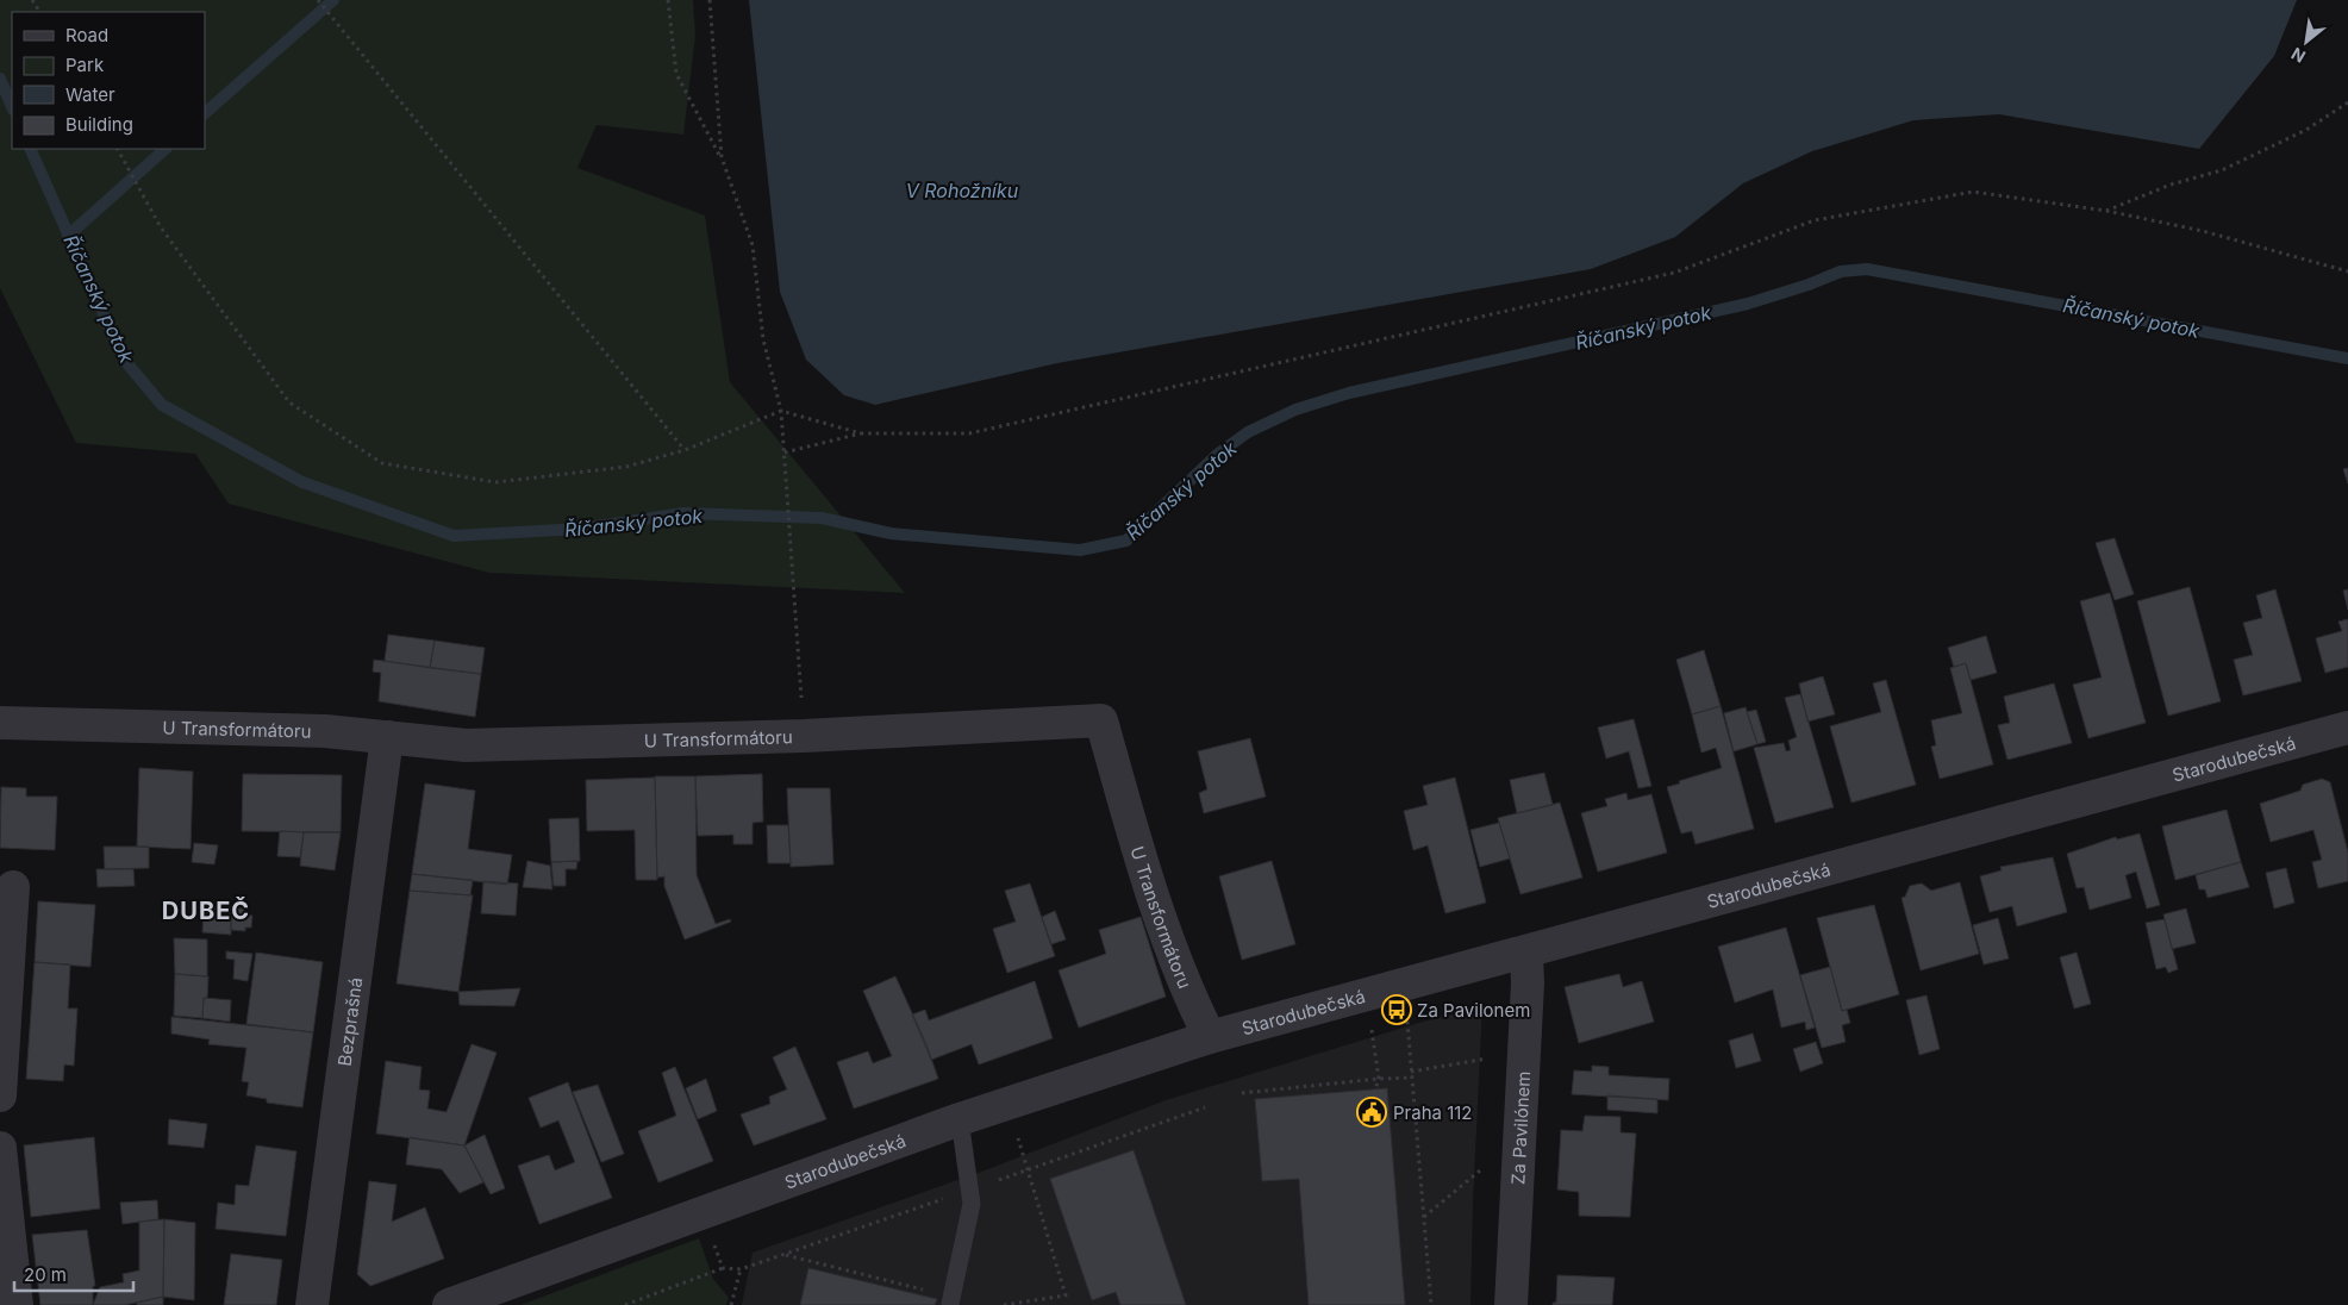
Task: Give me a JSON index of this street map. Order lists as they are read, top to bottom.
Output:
{
  "streets": {
    "street": [
      "U Transformátoru",
      "Starodubečská",
      "Bezprašná",
      "Za Pavilónem"
    ]
  },
  "crossings": [
    ["U Transformátoru", "Starodubečská"],
    ["U Transformátoru", "Bezprašná"],
    ["Starodubečská", "Za Pavilónem"]
  ],
  "districts": ["DUBEČ"],
  "water": ["V Rohožníku", "Říčanský potok"],
  "places": {
    "bus stop": ["Za Pavilonem"],
    "public building": ["Praha 112"]
  },
  "legend": [
    "Road",
    "Park",
    "Water",
    "Building"
  ],
  "scale_bar": "20 m",
  "north": "bottom left"
}
